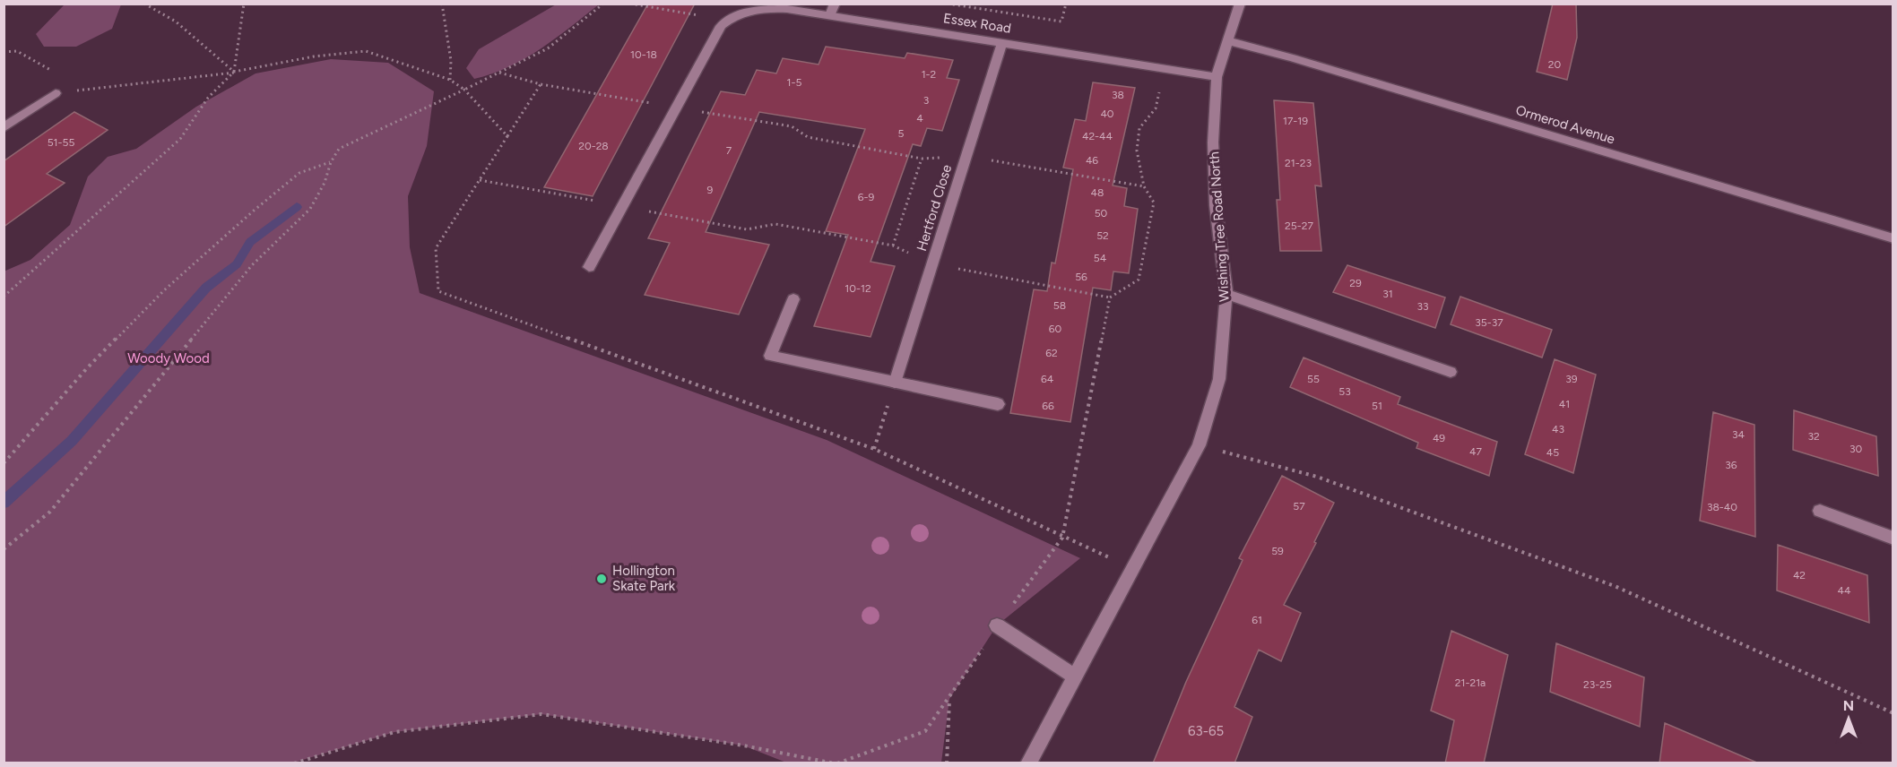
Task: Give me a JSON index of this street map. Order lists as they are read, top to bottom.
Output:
{
  "streets": {
    "street": [
      "Essex Road",
      "Ormerod Avenue",
      "Hertford Close",
      "Wishing Tree Road North"
    ]
  },
  "crossings": [
    ["Essex Road", "Hertford Close"],
    ["Essex Road", "Wishing Tree Road North"],
    ["Ormerod Avenue", "Wishing Tree Road North"]
  ],
  "parks": ["Woody Wood"],
  "places": ["Hollington Skate Park"],
  "house_numbers": [
    "10-18",
    "20",
    "1-2",
    "1-5",
    "38",
    "3",
    "40",
    "4",
    "17-19",
    "5",
    "42-44",
    "51-55",
    "20-28",
    "7",
    "46",
    "21-23",
    "9",
    "48",
    "6-9",
    "50",
    "25-27",
    "52",
    "54",
    "56",
    "29",
    "10-12",
    "31",
    "58",
    "33",
    "35-37",
    "60",
    "62",
    "64",
    "55",
    "39",
    "53",
    "41",
    "66",
    "51",
    "43",
    "34",
    "32",
    "49",
    "30",
    "47",
    "45",
    "36",
    "57",
    "38-40",
    "59",
    "42",
    "44",
    "61",
    "21-21a",
    "23-25",
    "63-65"
  ],
  "north": "top"
}
